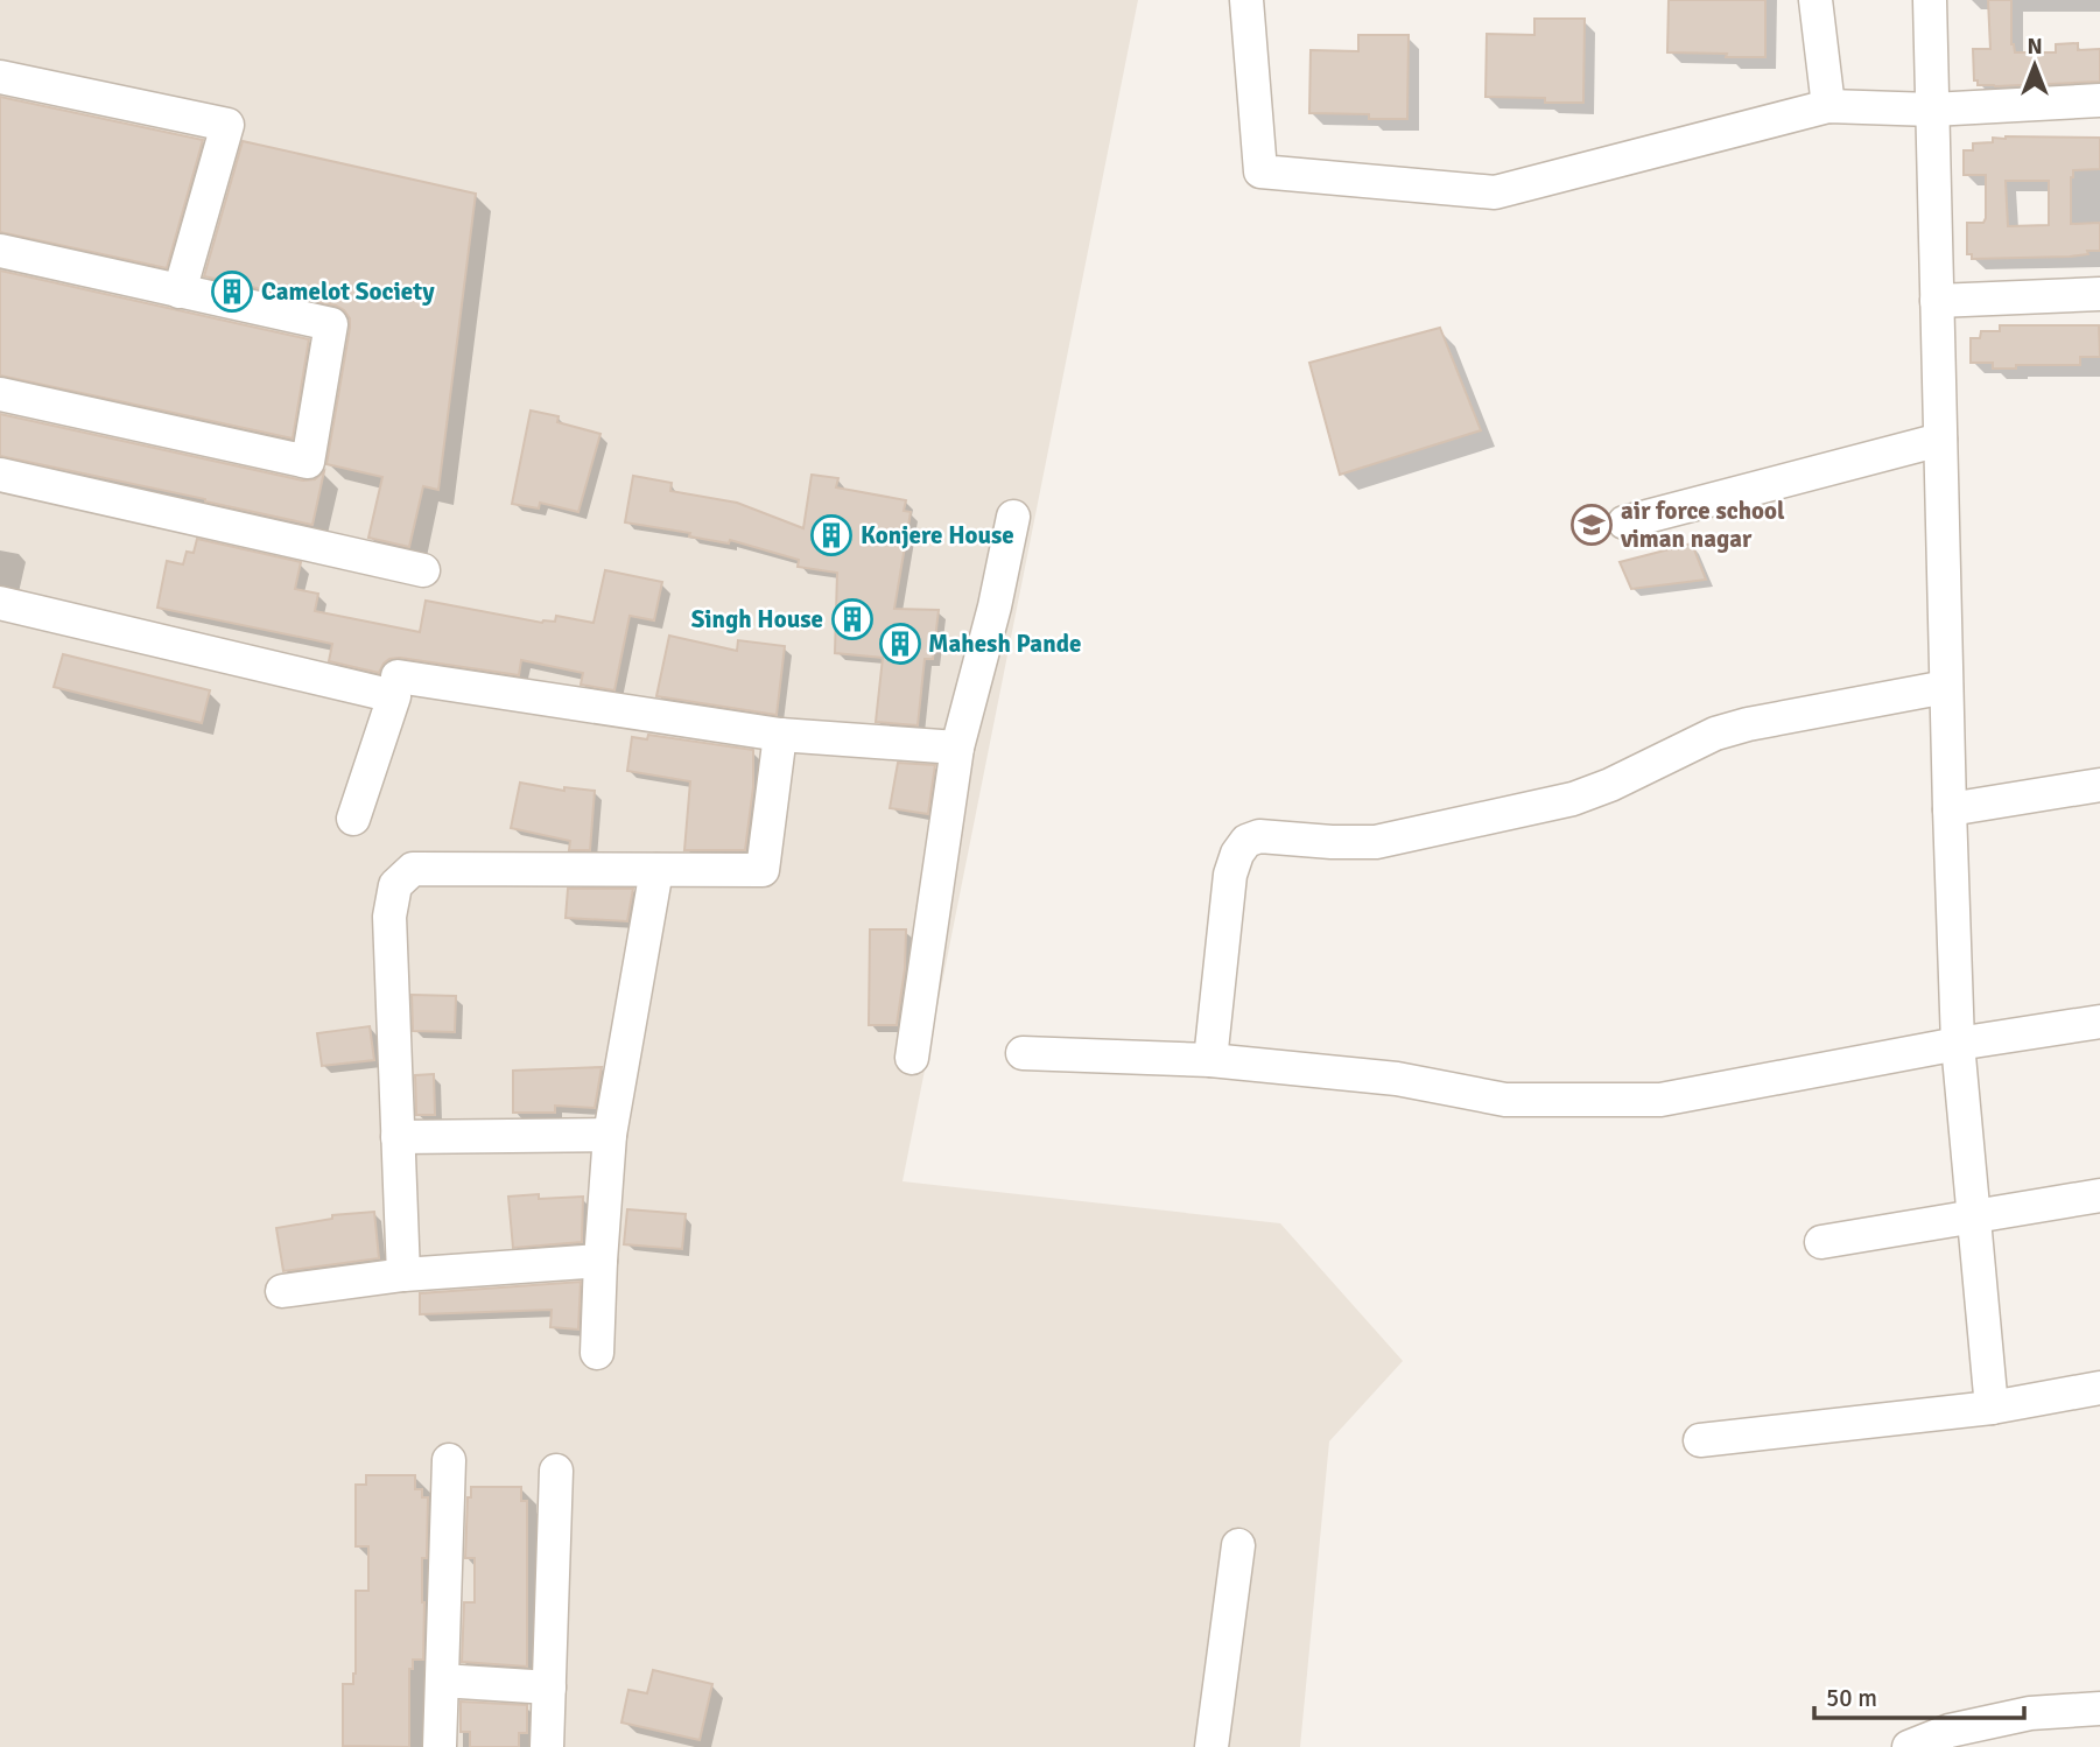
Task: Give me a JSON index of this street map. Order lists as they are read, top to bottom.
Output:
{
  "places": {
    "building": [
      "Camelot Society",
      "Konjere House",
      "Singh House",
      "Mahesh Pande"
    ],
    "school or university": ["air force school viman nagar"]
  },
  "scale_bar": "50 m",
  "north": "top"
}
